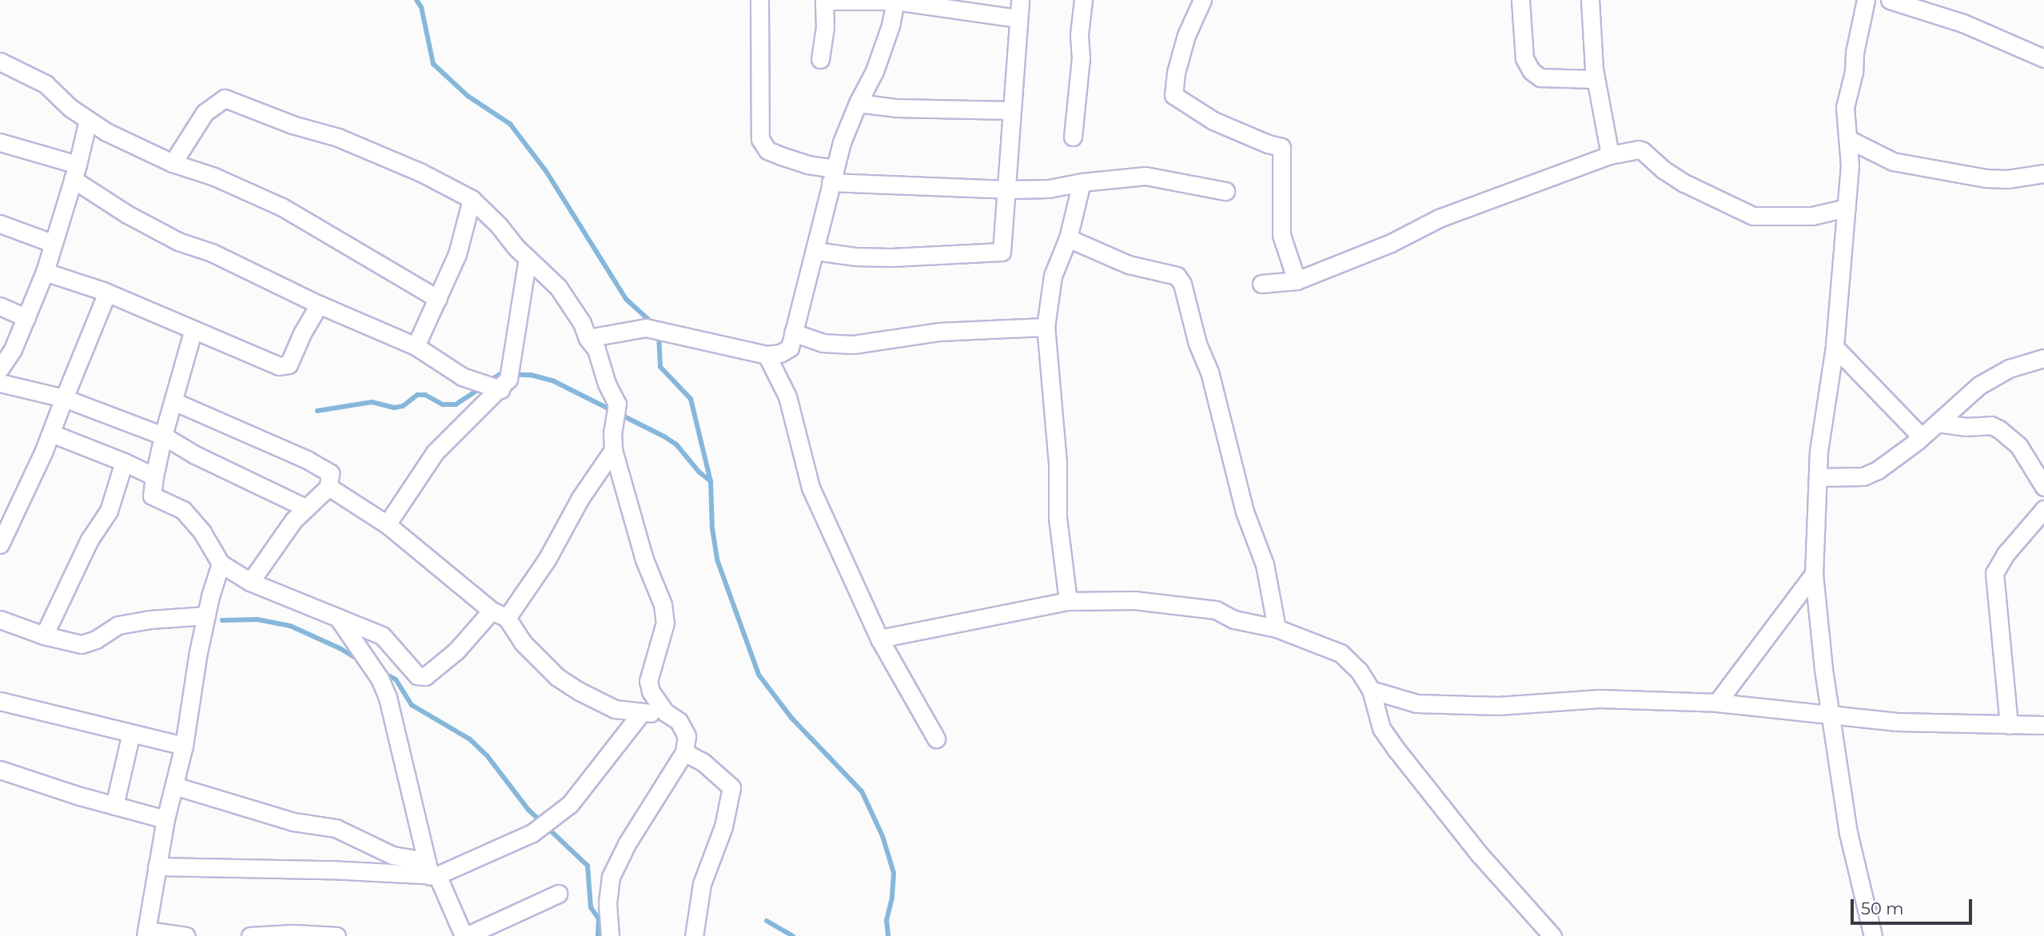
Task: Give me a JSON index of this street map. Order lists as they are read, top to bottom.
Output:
{
  "scale_bar": "50 m"
}
